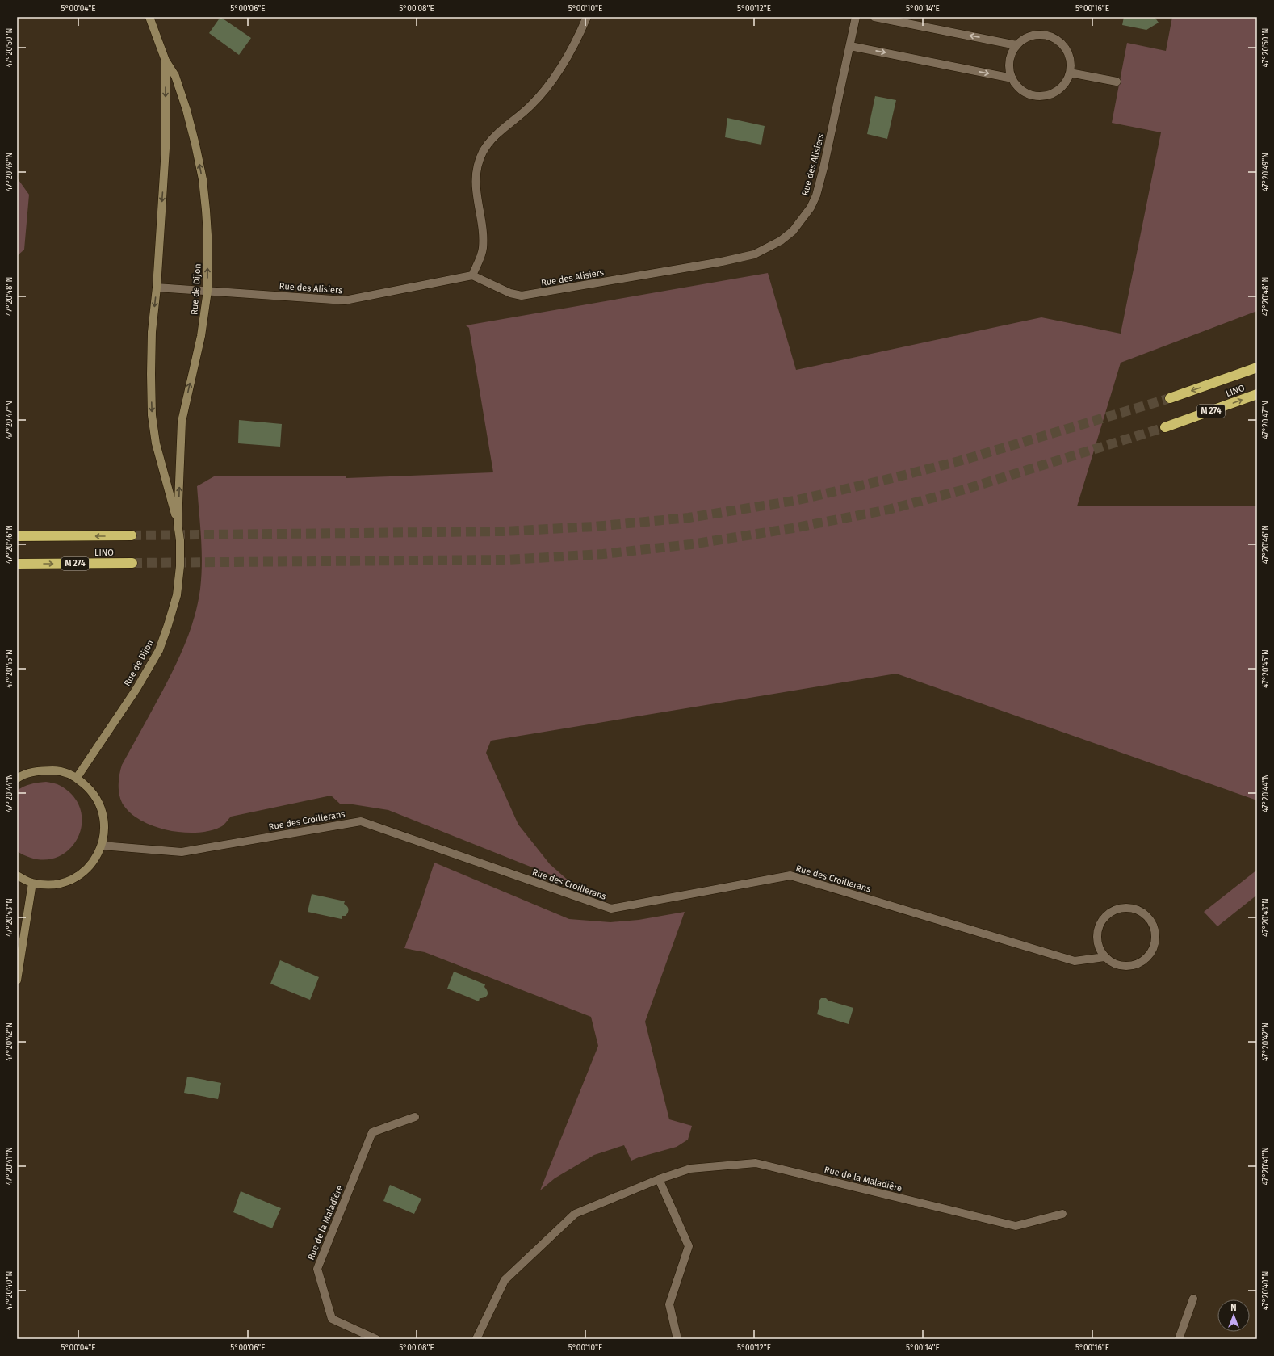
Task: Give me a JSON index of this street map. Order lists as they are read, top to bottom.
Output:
{
  "streets": {
    "highway": ["LINO", "M 274"],
    "street": [
      "Rue des Alisiers",
      "Rue de Dijon",
      "Rue des Croillerans",
      "Rue de la Maladière"
    ]
  },
  "crossings": [
    ["Rue des Alisiers", "Rue de Dijon"]
  ],
  "north": "top",
  "coordinates": [
    "5°00'04\"E",
    "5°00'06\"E",
    "5°00'08\"E",
    "5°00'10\"E",
    "5°00'12\"E",
    "5°00'14\"E",
    "5°00'16\"E",
    "47°20'50\"N",
    "47°20'49\"N",
    "47°20'48\"N",
    "47°20'47\"N",
    "47°20'46\"N",
    "47°20'45\"N",
    "47°20'44\"N",
    "47°20'43\"N",
    "47°20'42\"N",
    "47°20'41\"N",
    "47°20'40\"N"
  ]
}
